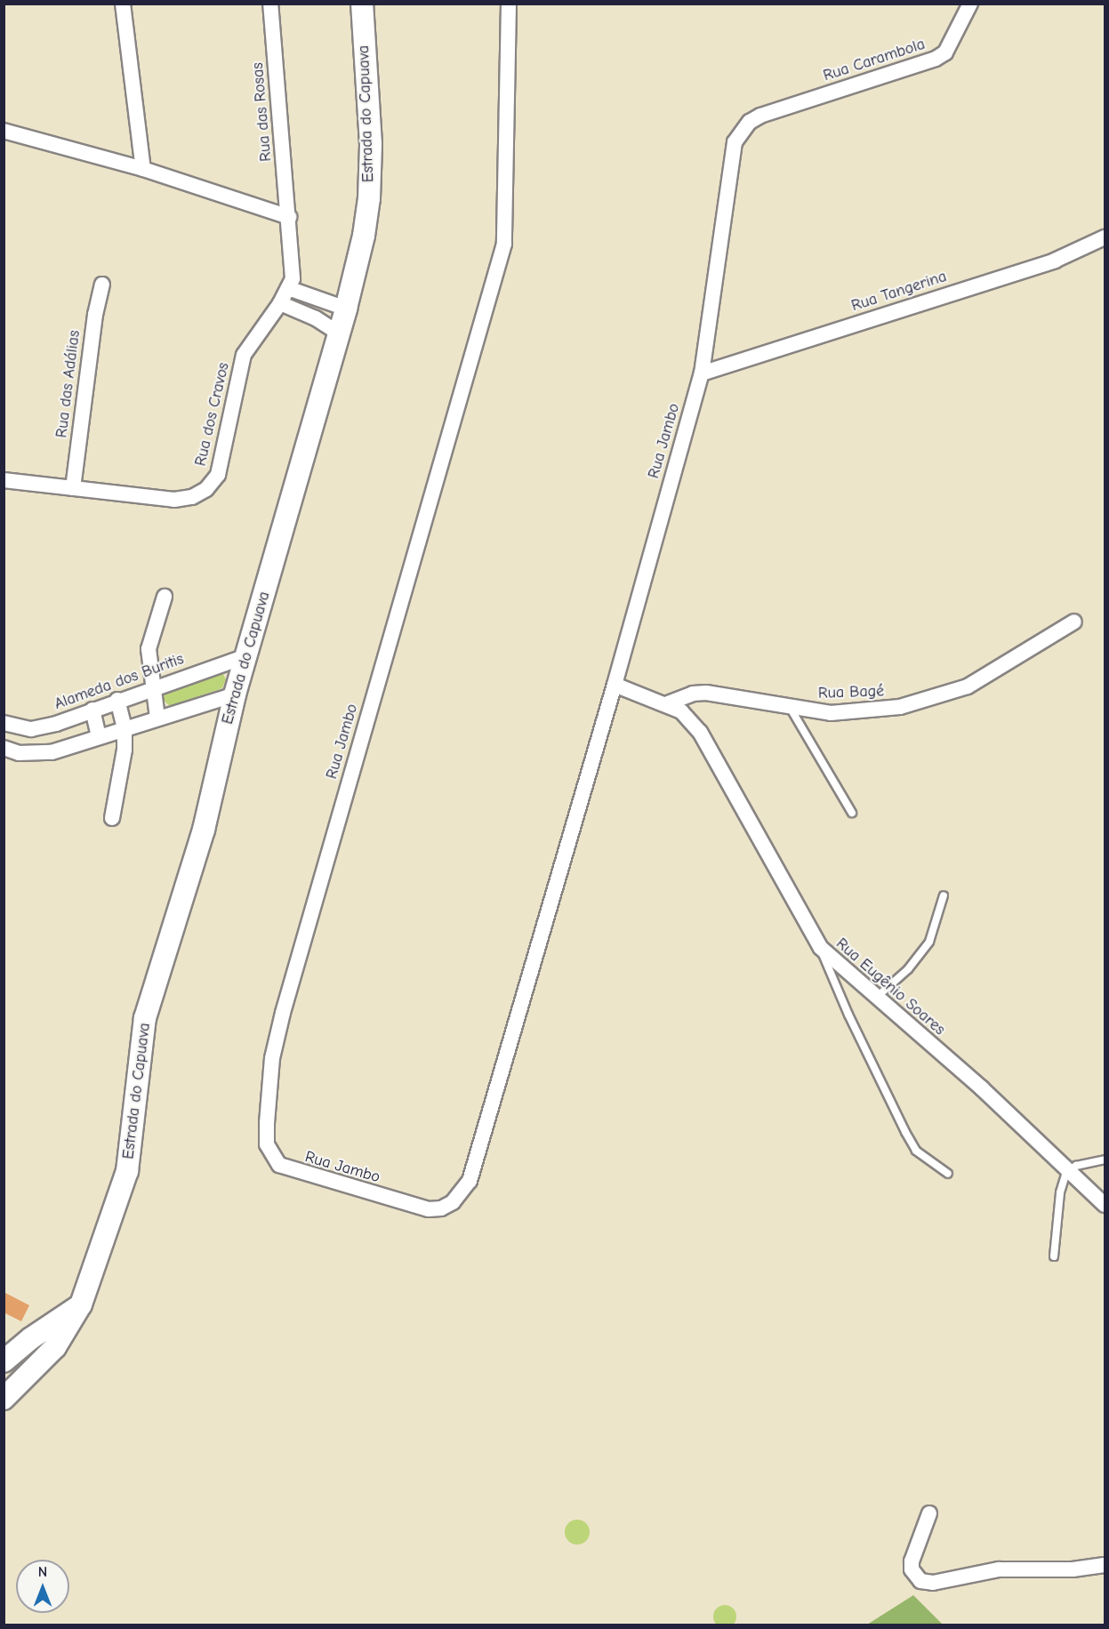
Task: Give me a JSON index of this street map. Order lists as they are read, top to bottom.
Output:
{
  "streets": {
    "main road": ["Estrada do Capuava"],
    "street": [
      "Rua Carambola",
      "Rua das Rosas",
      "Rua Tangerina",
      "Rua das Adálias",
      "Rua dos Cravos",
      "Rua Jambo",
      "Alameda dos Buritis",
      "Rua Bagé",
      "Rua Eugênio Soares"
    ]
  },
  "crossings": [
    ["Rua Carambola", "Rua Jambo"],
    ["Rua das Rosas", "Rua dos Cravos"],
    ["Estrada do Capuava", "Alameda dos Buritis"],
    ["Rua Tangerina", "Rua Jambo"],
    ["Rua das Adálias", "Rua dos Cravos"],
    ["Rua Bagé", "Rua Eugênio Soares"]
  ],
  "north": "top"
}
